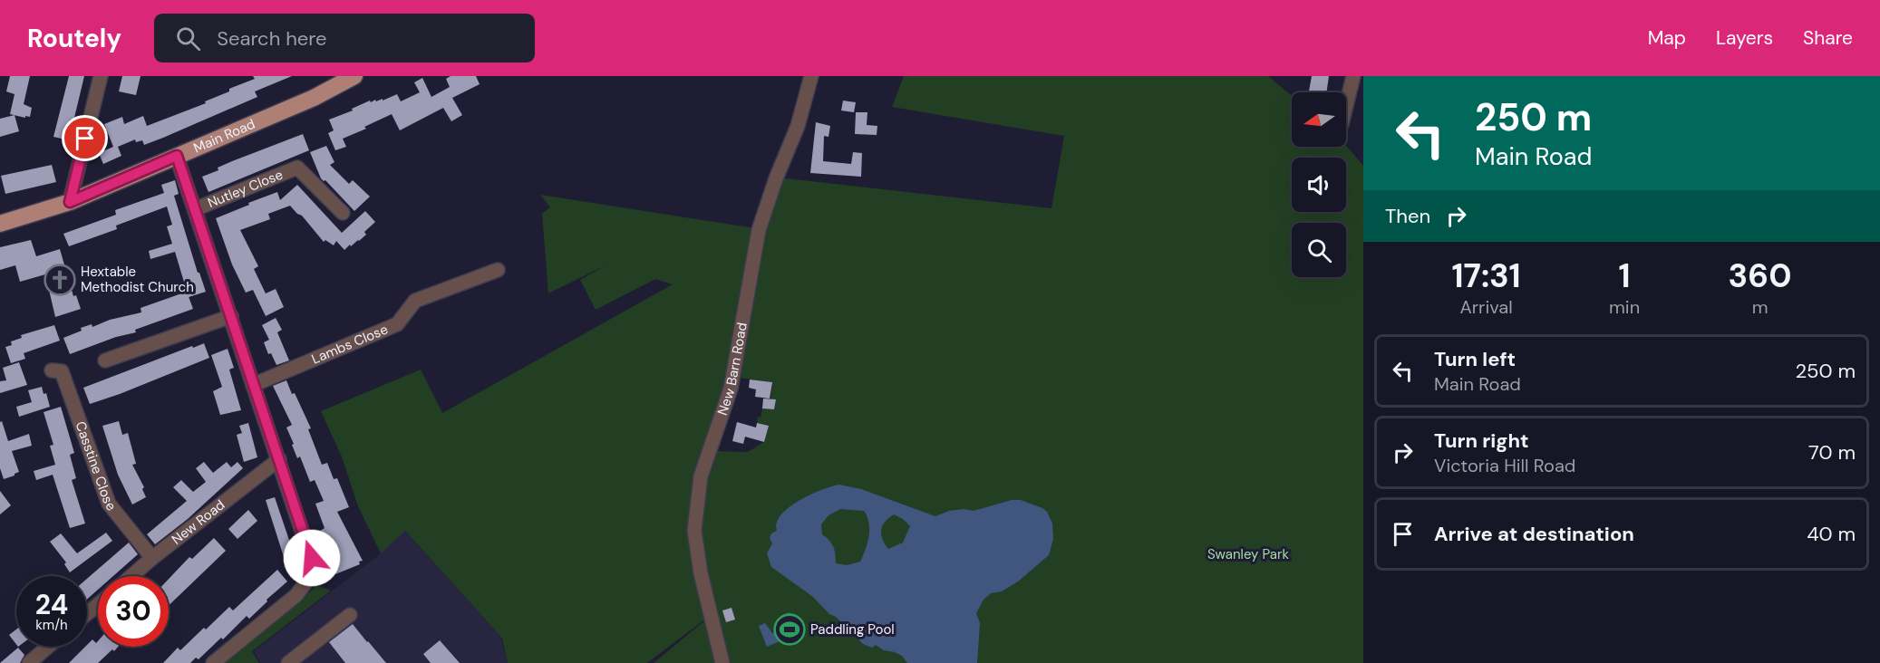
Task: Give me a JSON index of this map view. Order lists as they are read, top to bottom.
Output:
{
  "streets": {
    "main road": ["Main Road"],
    "street": [
      "Nutley Close",
      "Lambs Close",
      "New Barn Road",
      "Casstine Close",
      "New Road"
    ]
  },
  "crossings": [
    ["Casstine Close", "New Road"]
  ],
  "parks": ["Swanley Park"],
  "places": {
    "church": ["Hextable Methodist Church"],
    "sports": ["Paddling Pool"]
  },
  "north": "left",
  "page": {
    "header": "Routely",
    "search": "Search here",
    "nav": ["Map", "Layers", "Share"],
    "turn": ["250 m", "Main Road"],
    "then": "Then",
    "eta": [
      "17:31",
      "Arrival",
      "1",
      "min",
      "360",
      "m"
    ],
    "list": [
      {
        "name": "Turn left",
        "note": "Main Road",
        "value": "250 m"
      },
      {
        "name": "Turn right",
        "note": "Victoria Hill Road",
        "value": "70 m"
      },
      {
        "name": "Arrive at destination",
        "value": "40 m"
      }
    ],
    "speed": "24 km/h",
    "limit": "30"
  }
}
